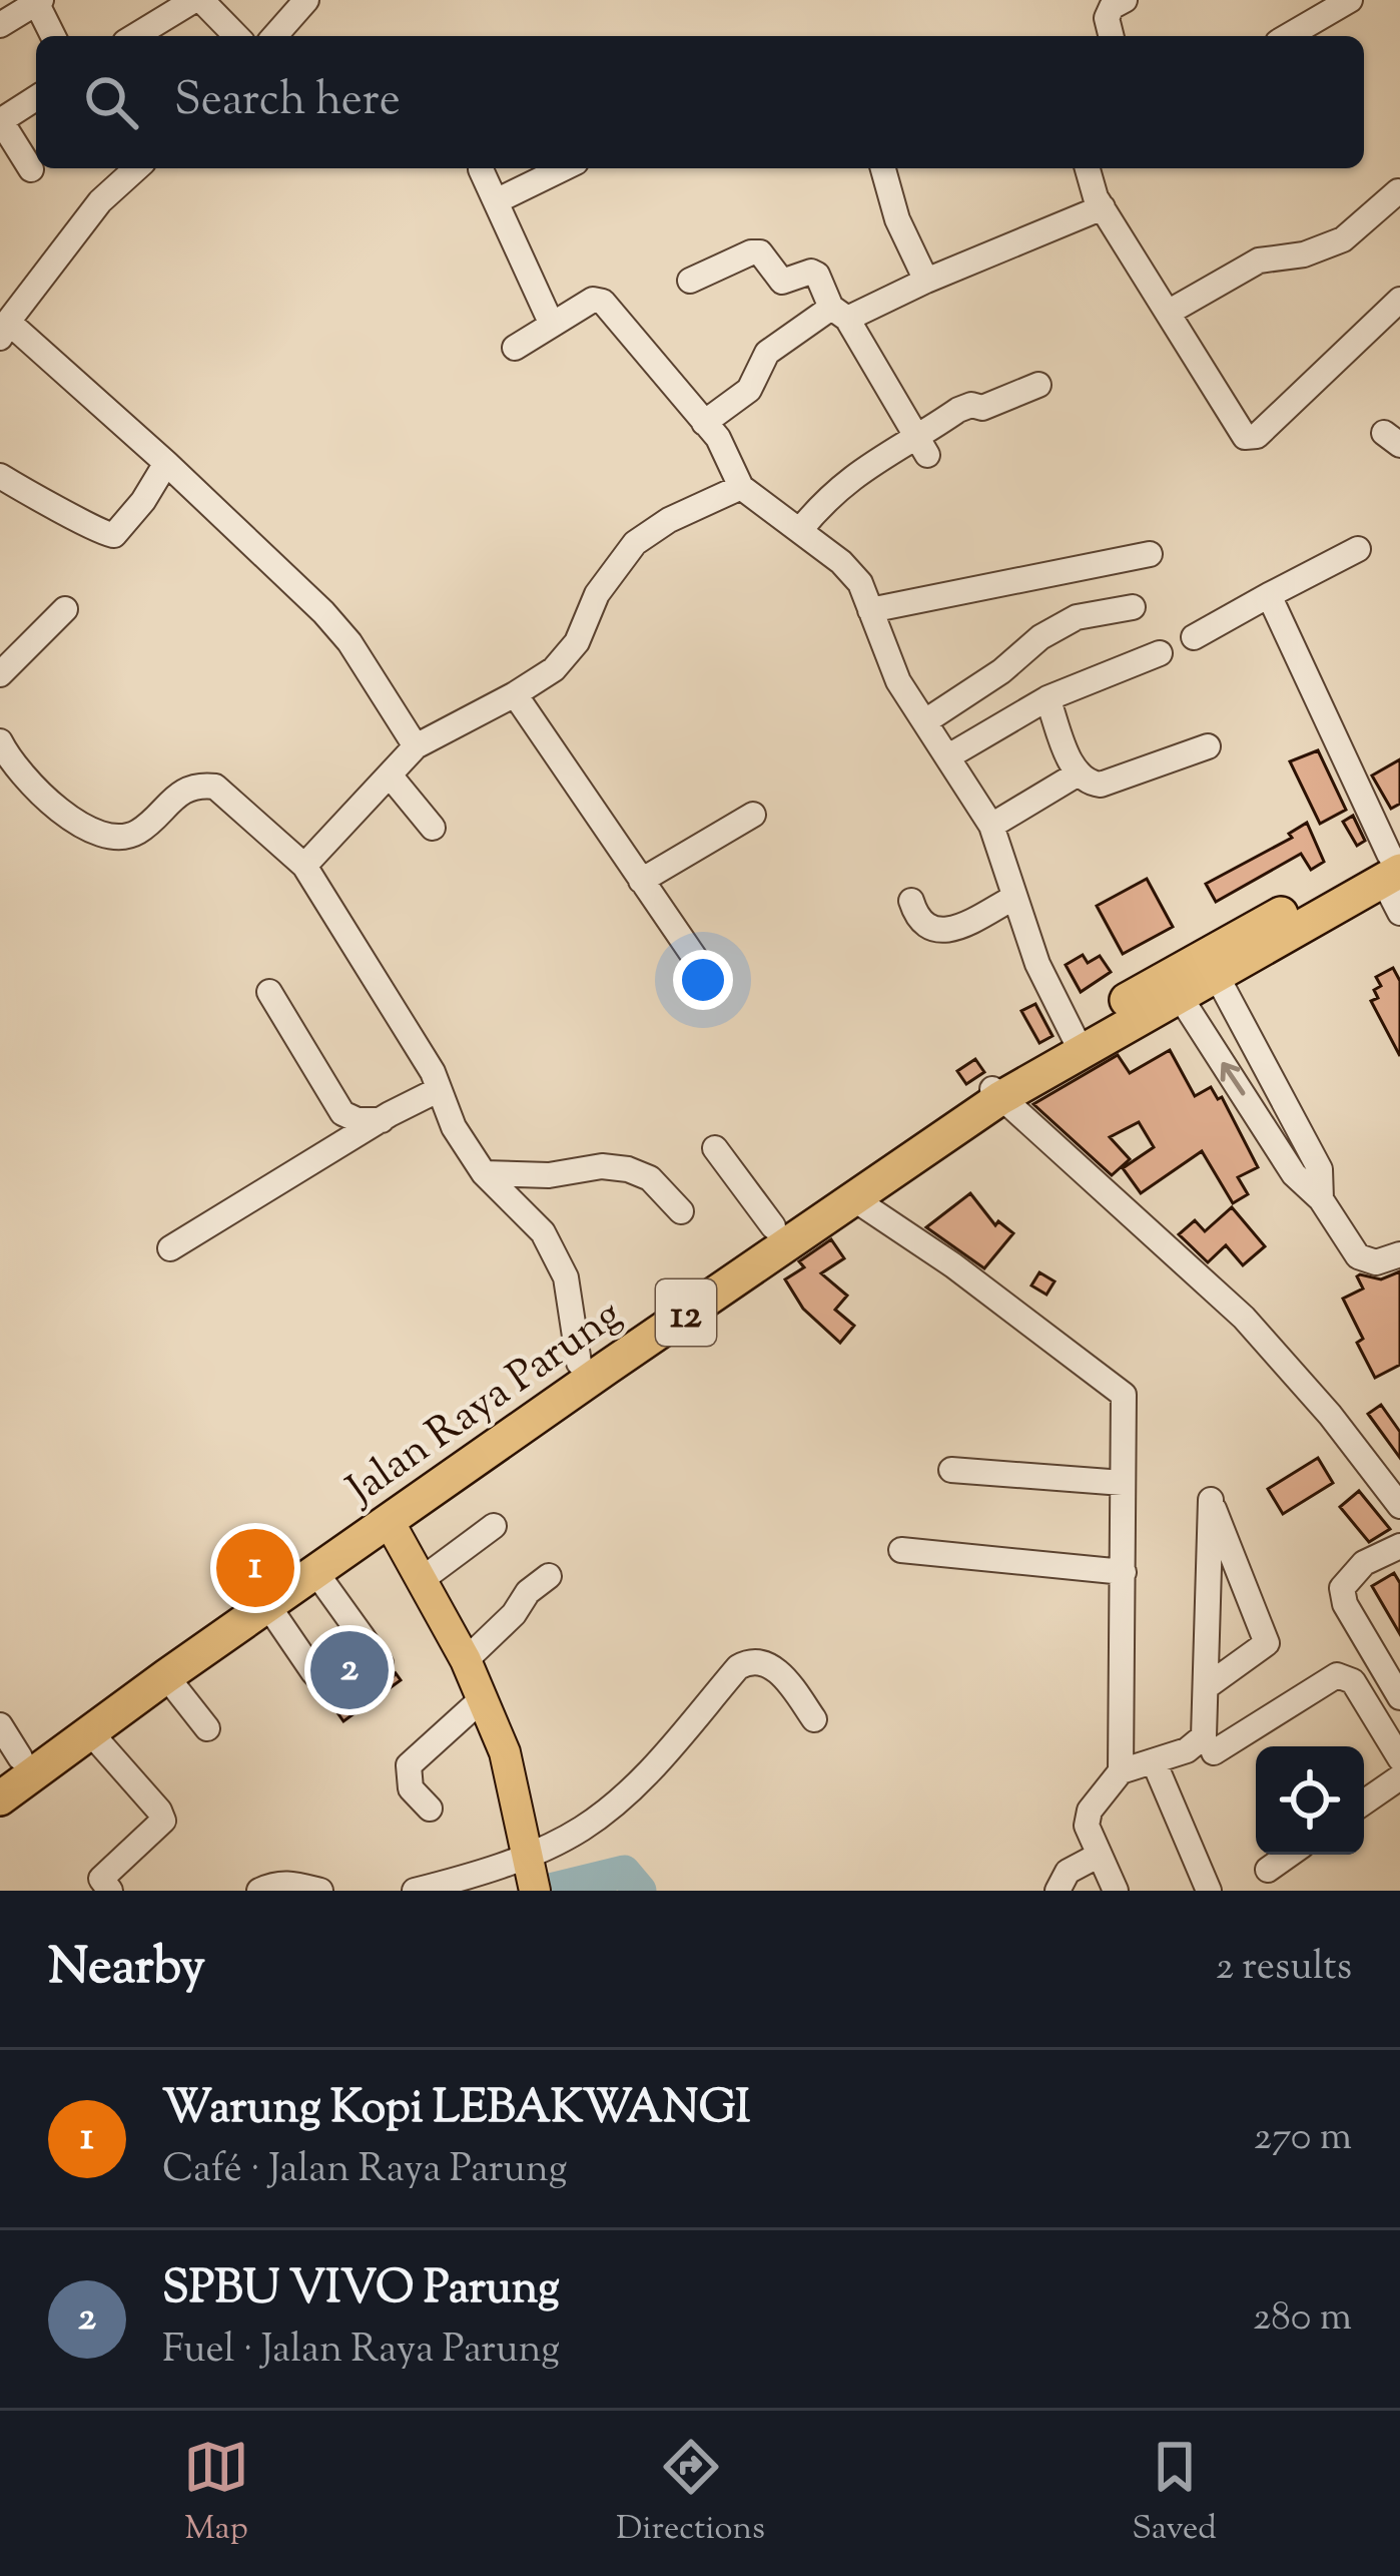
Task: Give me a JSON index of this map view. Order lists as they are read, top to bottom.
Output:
{
  "streets": {
    "highway": ["12", "Jalan Raya Parung"]
  },
  "page": {
    "search": "Search here",
    "pins": ["1", "2"],
    "heading": ["Nearby", "2 results"],
    "list": [
      {
        "mark": "1",
        "name": "Warung Kopi LEBAKWANGI",
        "note": "Café · Jalan Raya Parung",
        "value": "270 m"
      },
      {
        "mark": "2",
        "name": "SPBU VIVO Parung",
        "note": "Fuel · Jalan Raya Parung",
        "value": "280 m"
      }
    ],
    "nav": ["Map", "Directions", "Saved"]
  }
}
